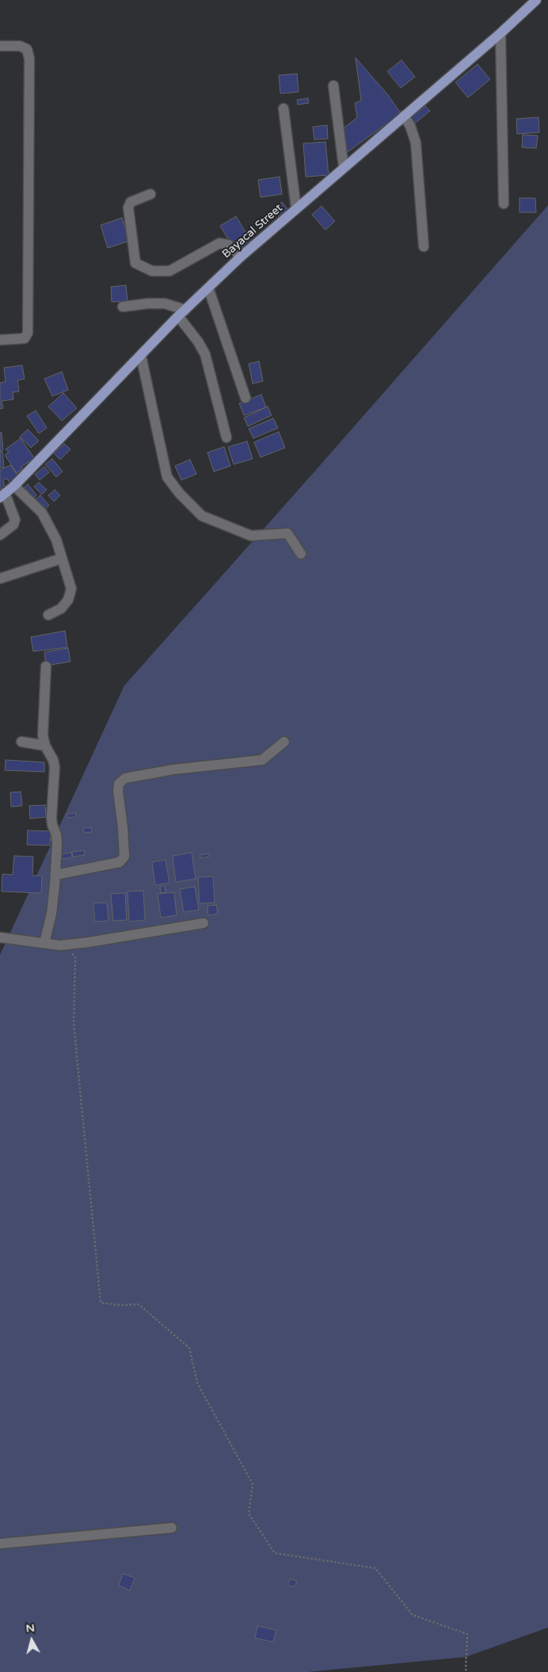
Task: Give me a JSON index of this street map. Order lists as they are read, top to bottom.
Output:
{
  "streets": {
    "main road": ["Bayacal Street"]
  },
  "north": "top"
}
